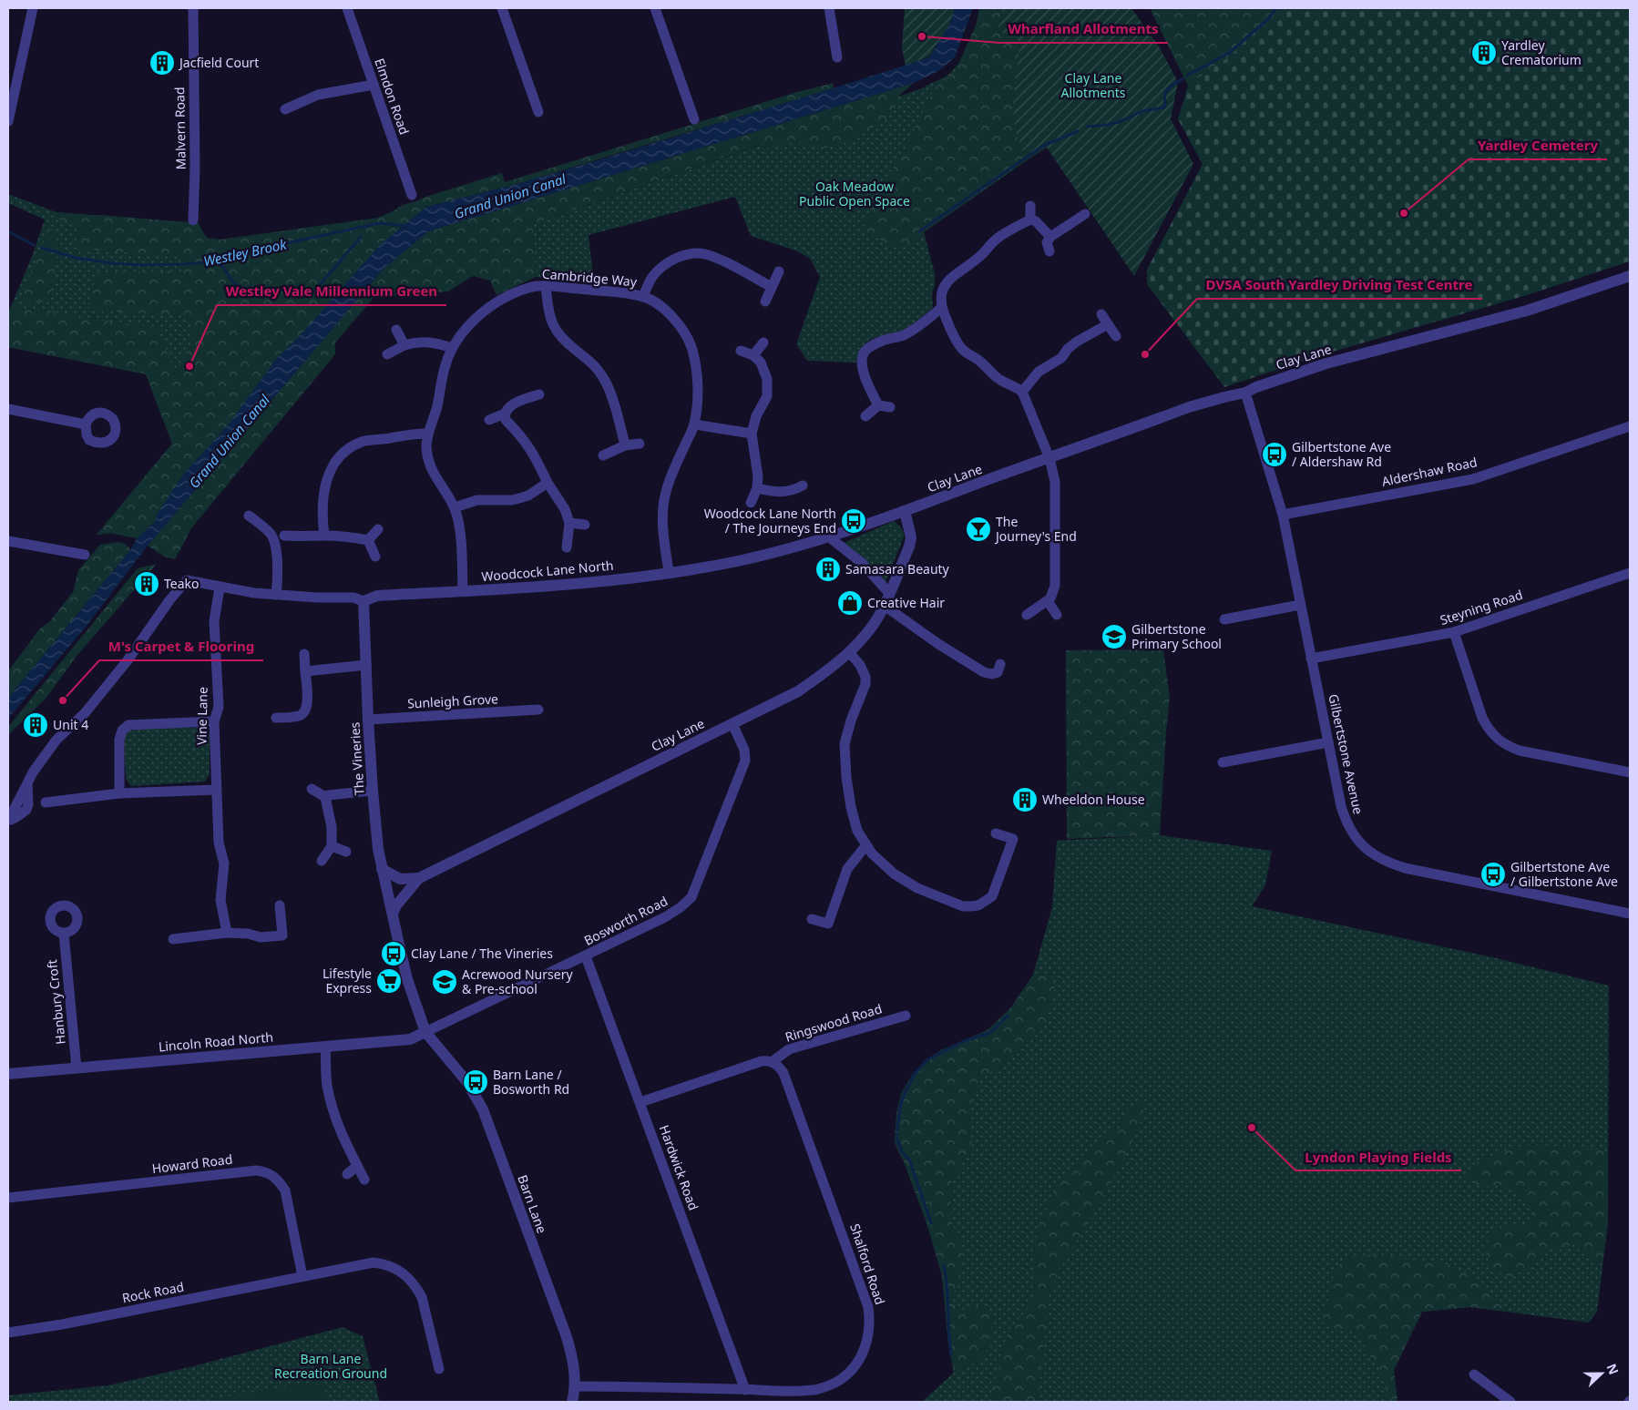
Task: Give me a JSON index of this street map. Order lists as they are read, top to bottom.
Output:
{
  "streets": {
    "street": [
      "Elmdon Road",
      "Malvern Road",
      "Cambridge Way",
      "Clay Lane",
      "Aldershaw Road",
      "Woodcock Lane North",
      "Steyning Road",
      "Sunleigh Grove",
      "Vine Lane",
      "Gilbertstone Avenue",
      "The Vineries",
      "Bosworth Road",
      "Hanbury Croft",
      "Ringswood Road",
      "Lincoln Road North",
      "Howard Road",
      "Hardwick Road",
      "Barn Lane",
      "Shalford Road",
      "Rock Road"
    ]
  },
  "crossings": [
    ["Cambridge Way", "Woodcock Lane North"],
    ["Clay Lane", "Woodcock Lane North"],
    ["Clay Lane", "Gilbertstone Avenue"],
    ["Clay Lane", "The Vineries"],
    ["Clay Lane", "Bosworth Road"],
    ["Aldershaw Road", "Gilbertstone Avenue"],
    ["Woodcock Lane North", "Vine Lane"],
    ["Woodcock Lane North", "The Vineries"],
    ["Steyning Road", "Gilbertstone Avenue"],
    ["Sunleigh Grove", "The Vineries"],
    ["Bosworth Road", "Lincoln Road North"],
    ["Bosworth Road", "Hardwick Road"],
    ["Bosworth Road", "Barn Lane"],
    ["Hanbury Croft", "Lincoln Road North"],
    ["Ringswood Road", "Shalford Road"],
    ["Lincoln Road North", "Barn Lane"],
    ["Howard Road", "Rock Road"],
    ["Hardwick Road", "Shalford Road"],
    ["Barn Lane", "Shalford Road"]
  ],
  "water": ["Grand Union Canal", "Westley Brook"],
  "parks": ["Clay Lane Allotments", "Oak Meadow Public Open Space", "Barn Lane Recreation Ground"],
  "places": {
    "other": [
      "Wharfland Allotments",
      "Yardley Cemetery",
      "DVSA South Yardley Driving Test Centre",
      "Westley Vale Millennium Green",
      "M's Carpet & Flooring",
      "Lyndon Playing Fields"
    ],
    "building": [
      "Yardley Crematorium",
      "Jacfield Court",
      "Samasara Beauty",
      "Teako",
      "Unit 4",
      "Wheeldon House"
    ],
    "bus stop": [
      "Gilbertstone Ave / Aldershaw Rd",
      "Woodcock Lane North / The Journeys End",
      "Gilbertstone Ave / Gilbertstone Ave",
      "Clay Lane / The Vineries",
      "Barn Lane / Bosworth Rd"
    ],
    "bar": ["The Journey's End"],
    "shop": ["Creative Hair"],
    "school or university": ["Gilbertstone Primary School", "Acrewood Nursery & Pre-school"],
    "supermarket": ["Lifestyle Express"]
  },
  "north": "right"
}
